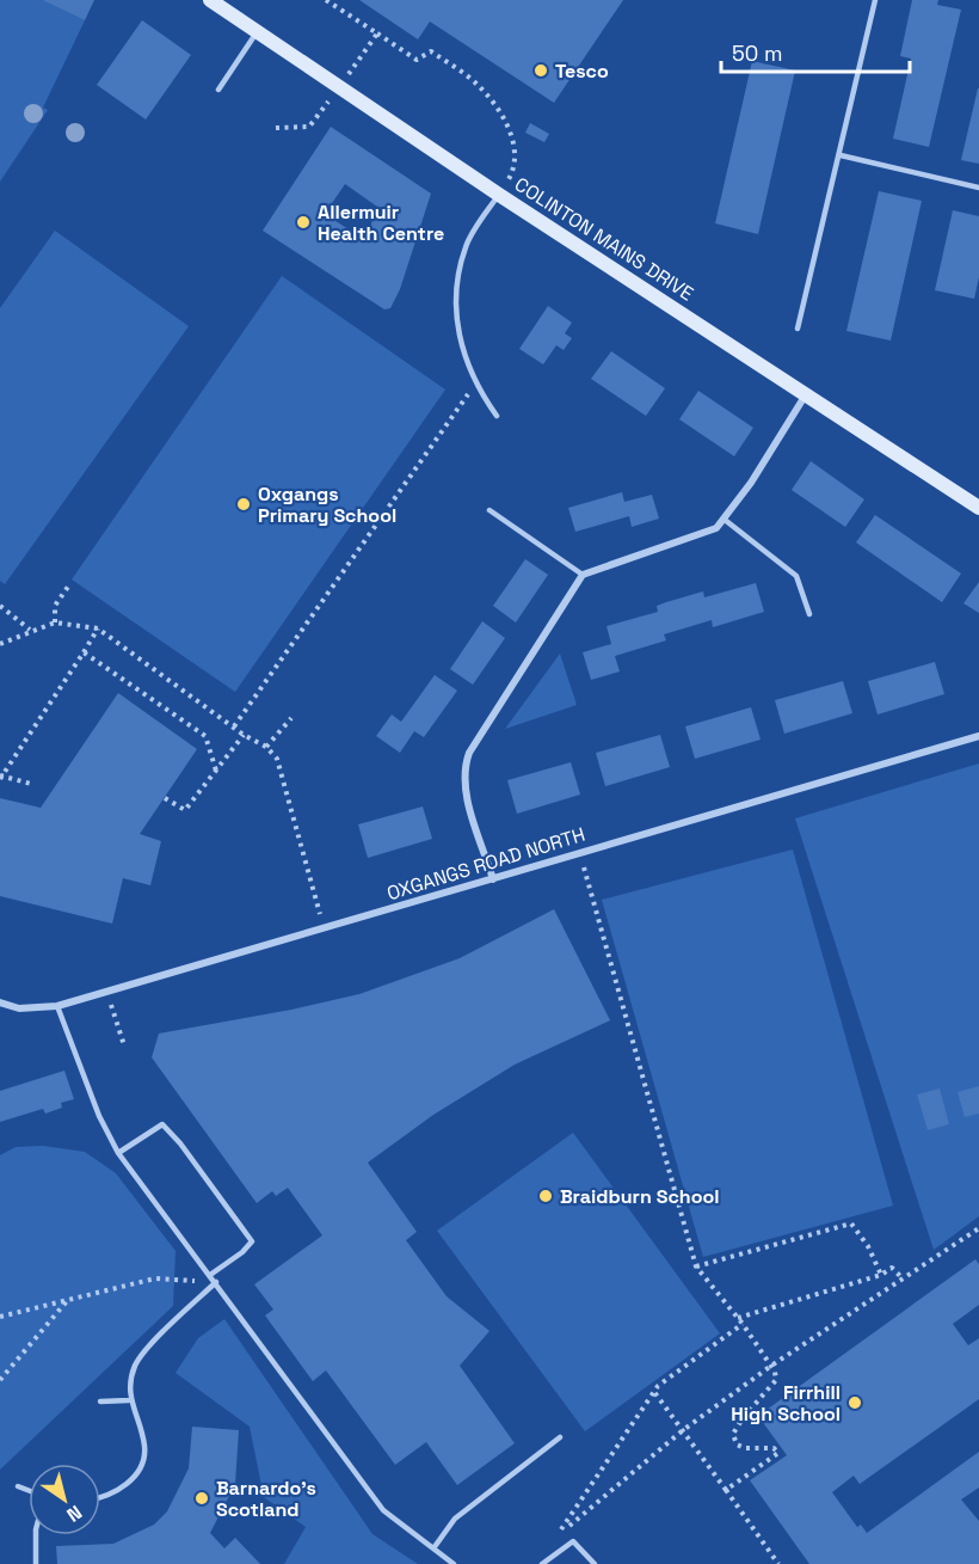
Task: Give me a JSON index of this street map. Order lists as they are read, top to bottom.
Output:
{
  "streets": {
    "street": ["COLINTON MAINS DRIVE", "OXGANGS ROAD NORTH"]
  },
  "places": [
    "Tesco",
    "Allermuir Health Centre",
    "Oxgangs Primary School",
    "Braidburn School",
    "Firrhill High School",
    "Barnardo's Scotland"
  ],
  "scale_bar": "50 m",
  "north": "bottom right"
}
